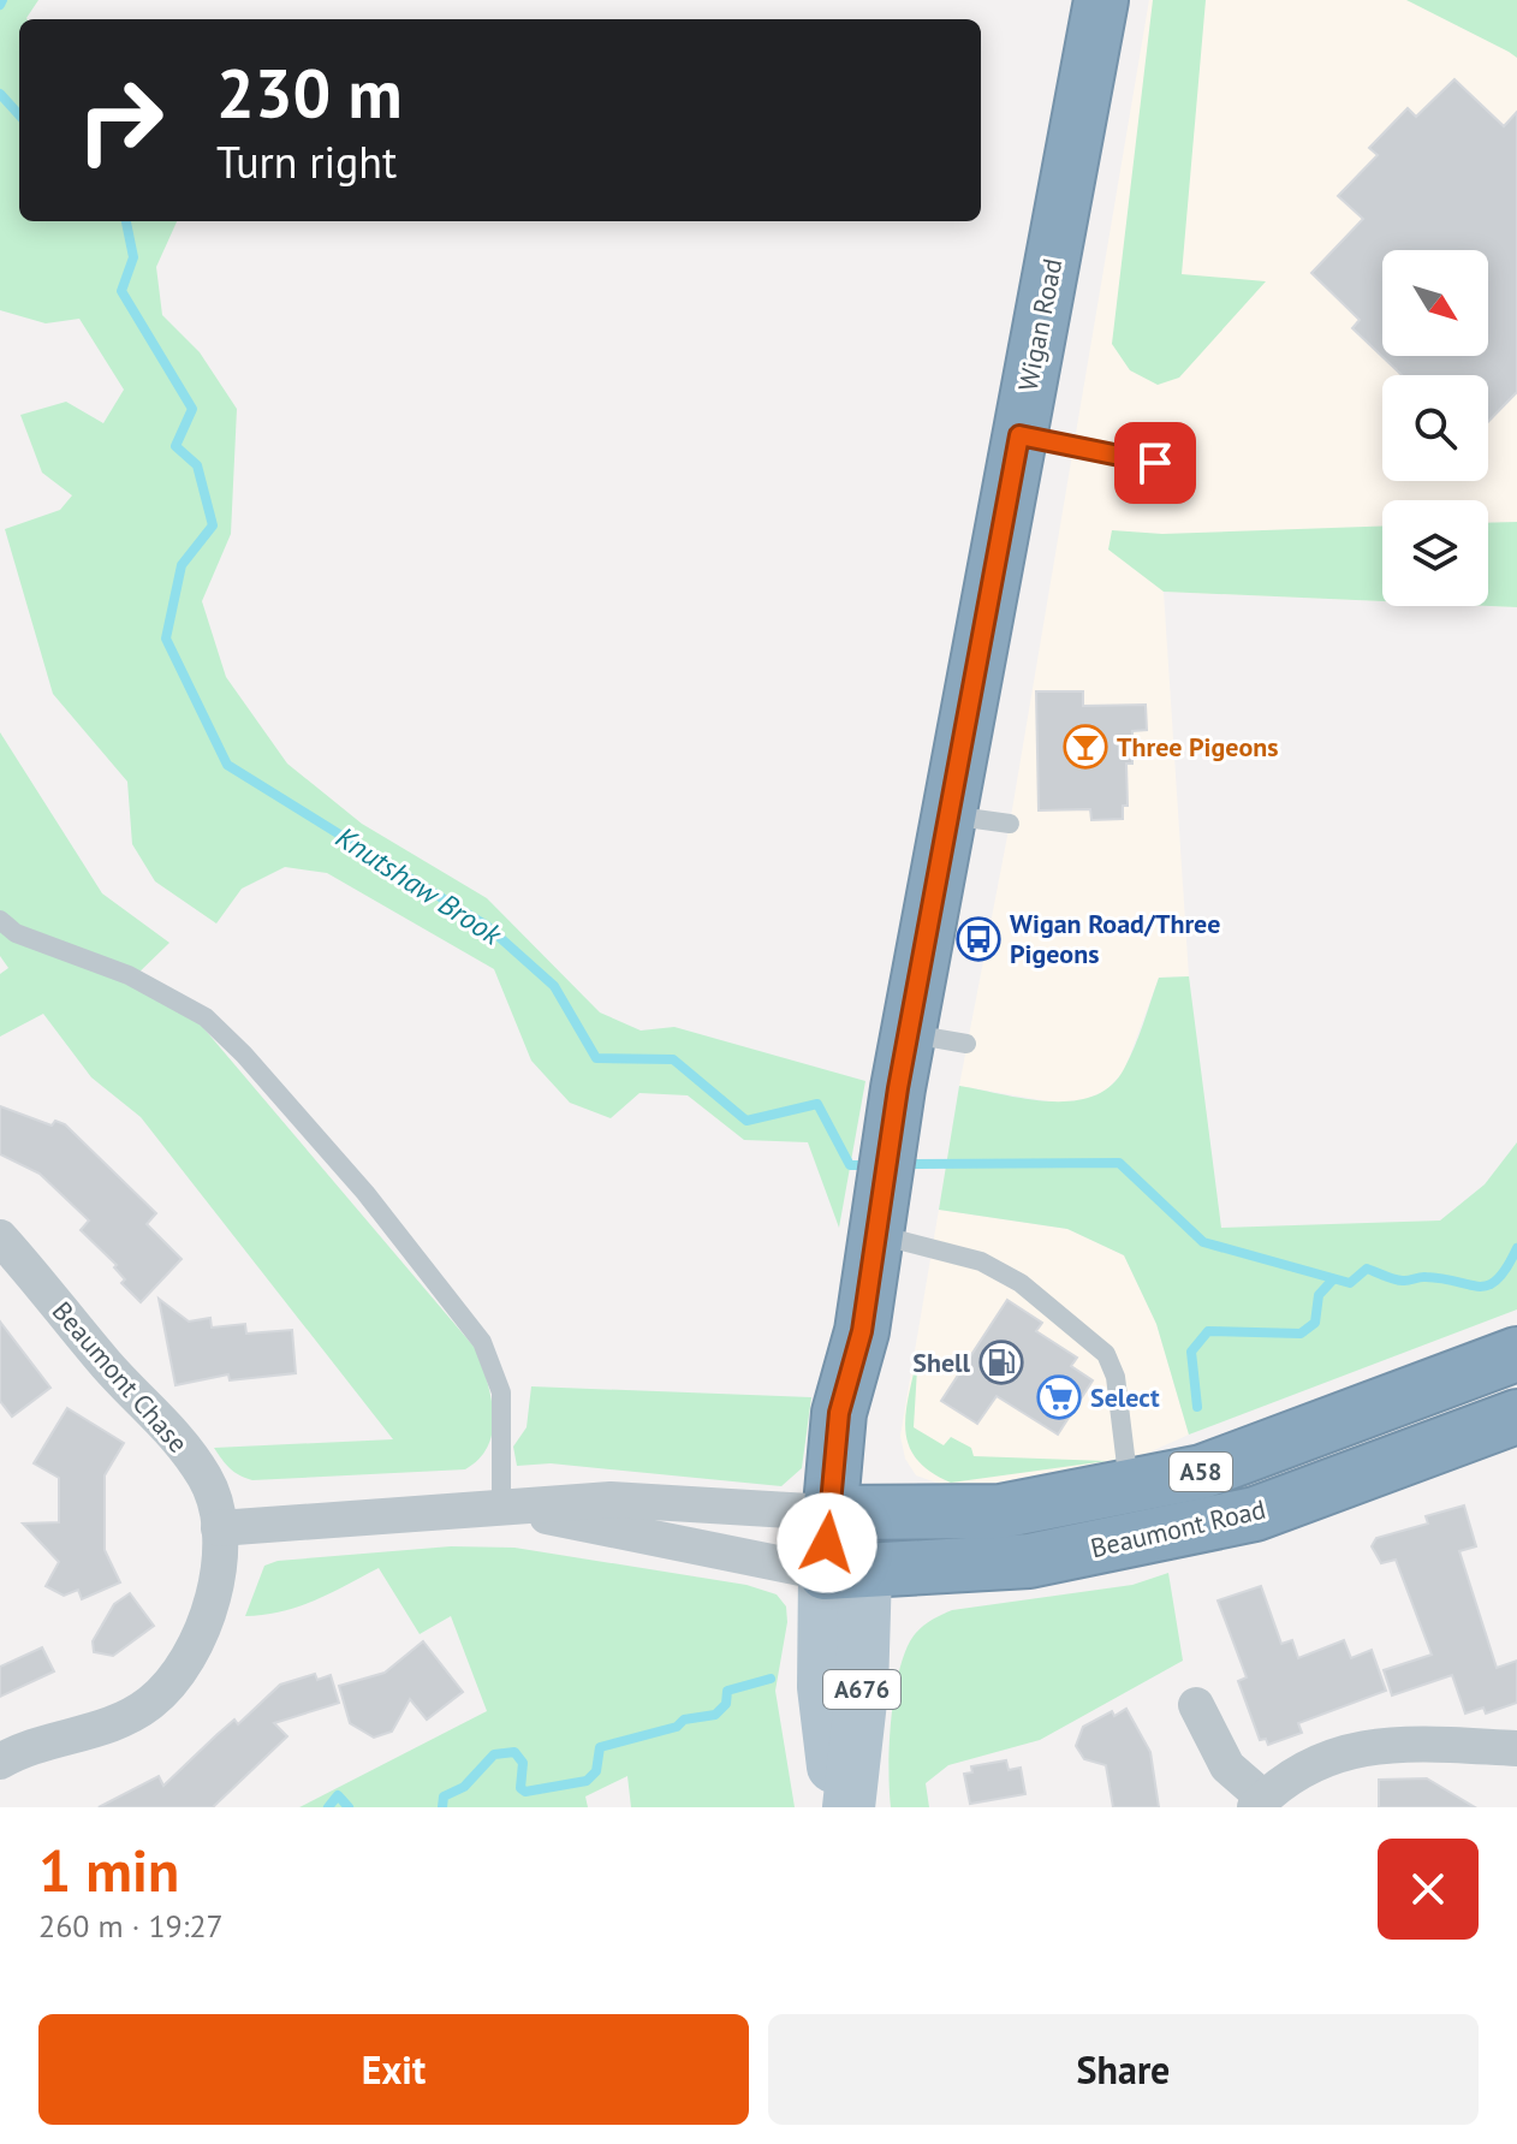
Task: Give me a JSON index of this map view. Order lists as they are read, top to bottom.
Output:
{
  "streets": {
    "highway": ["Wigan Road", "A58", "Beaumont Road"],
    "main road": ["A676"],
    "street": ["Beaumont Chase"]
  },
  "crossings": [
    ["Wigan Road", "Beaumont Road"]
  ],
  "water": ["Knutshaw Brook"],
  "places": {
    "bar": ["Three Pigeons"],
    "bus stop": ["Wigan Road/Three Pigeons"],
    "fuel station": ["Shell"],
    "supermarket": ["Select"]
  },
  "north": "bottom right",
  "page": {
    "turn": ["230 m", "Turn right"],
    "heading": ["1 min", "260 m · 19:27"],
    "buttons": ["Exit", "Share"]
  }
}
